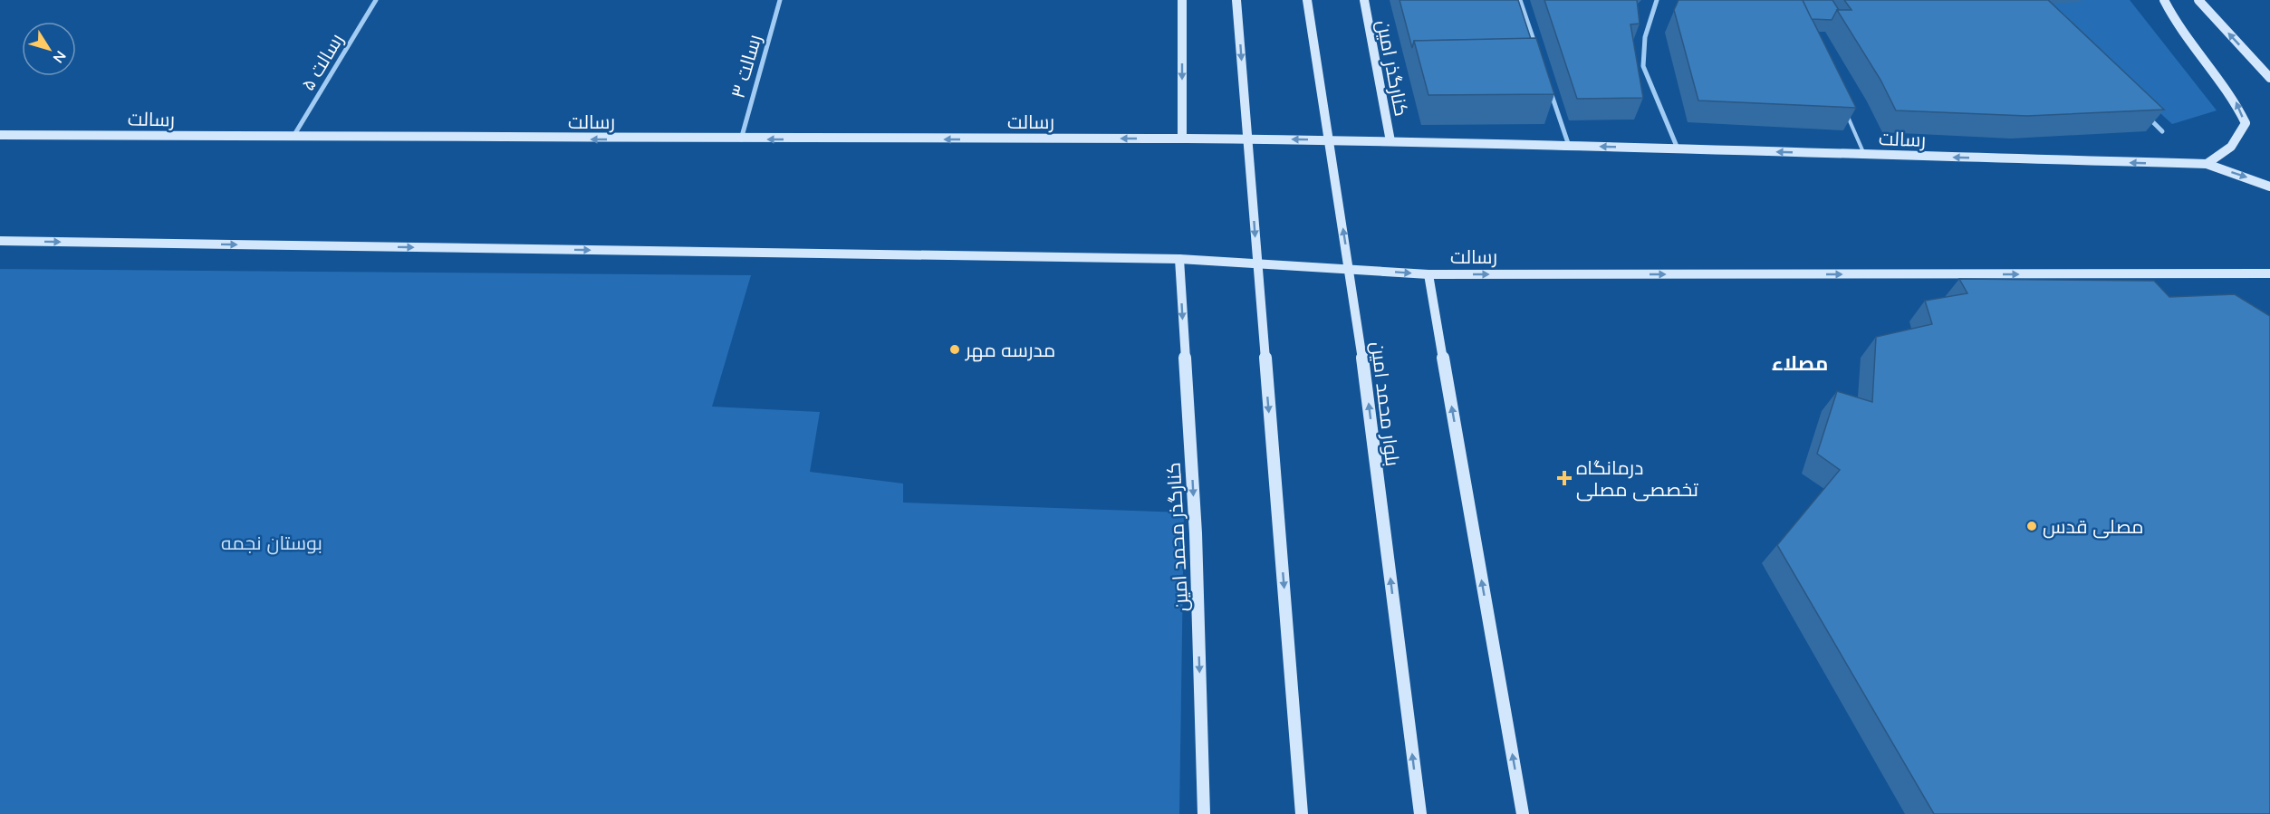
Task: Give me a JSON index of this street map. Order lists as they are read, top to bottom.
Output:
{
  "streets": {
    "street": [
      "رسالت ۵",
      "رسالت ۳",
      "کنارگذر امین",
      "رسالت",
      "بلوار محمد امین",
      "کنارگذر محمد امین"
    ]
  },
  "crossings": [
    ["رسالت ۵", "رسالت"],
    ["رسالت ۳", "رسالت"],
    ["کنارگذر امین", "رسالت"],
    ["رسالت", "کنارگذر محمد امین"]
  ],
  "districts": ["مصلاء"],
  "parks": ["بوستان نجمه"],
  "places": {
    "other": ["مدرسه مهر", "مصلی قدس"],
    "health": ["درمانگاه تخصصی مصلی"]
  },
  "north": "bottom right"
}
